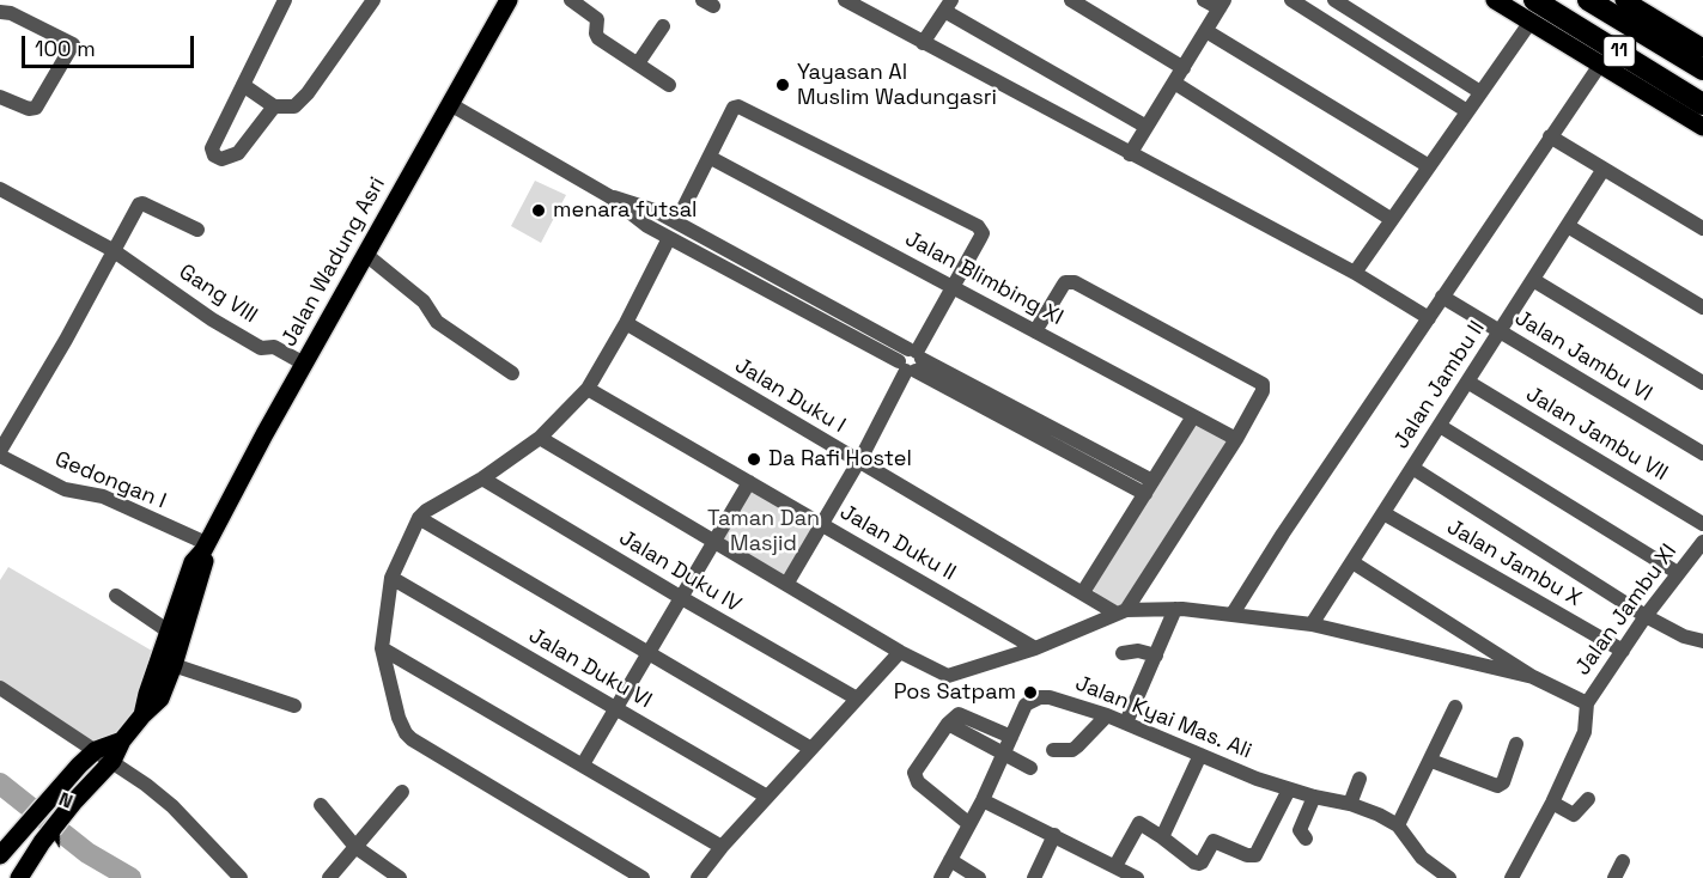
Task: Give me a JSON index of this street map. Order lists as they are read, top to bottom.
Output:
{
  "streets": {
    "highway": ["11"],
    "main road": ["Jalan Wadung Asri"],
    "street": [
      "Jalan Blimbing XI",
      "Gang VIII",
      "Jalan Jambu VI",
      "Jalan Jambu II",
      "Jalan Duku I",
      "Jalan Jambu VII",
      "Gedongan I",
      "Jalan Duku II",
      "Jalan Jambu X",
      "Jalan Duku IV",
      "Jalan Jambu XI",
      "Jalan Duku VI",
      "Jalan Kyai Mas. Ali"
    ]
  },
  "crossings": [
    ["Jalan Wadung Asri", "Gang VIII"],
    ["Jalan Wadung Asri", "Gedongan I"],
    ["Jalan Jambu VI", "Jalan Jambu II"],
    ["Jalan Jambu II", "Jalan Jambu VII"],
    ["Jalan Jambu II", "Jalan Jambu X"],
    ["Jalan Jambu X", "Jalan Jambu XI"]
  ],
  "parks": ["Taman Dan Masjid"],
  "places": [
    "Yayasan Al Muslim Wadungasri",
    "menara futsal",
    "Da Rafi Hostel",
    "Pos Satpam"
  ],
  "scale_bar": "100 m",
  "north": "top"
}
